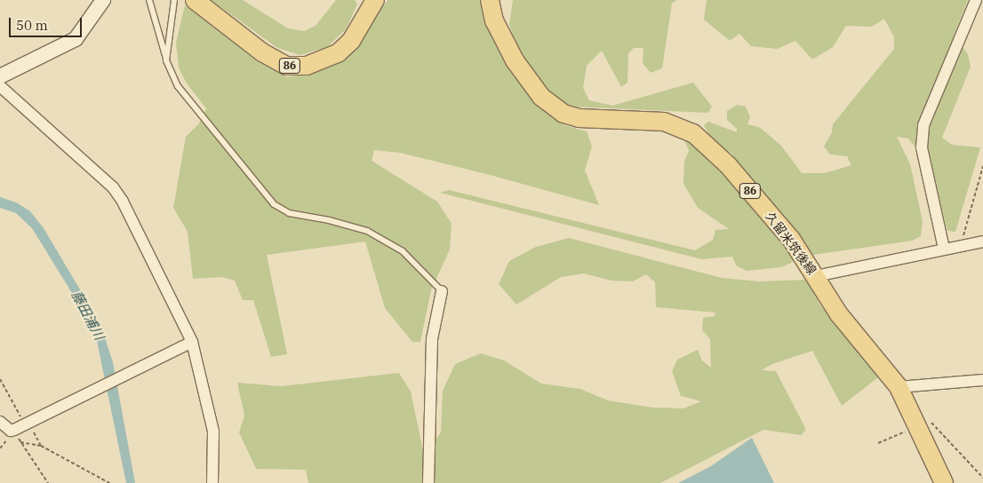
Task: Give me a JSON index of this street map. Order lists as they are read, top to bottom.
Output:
{
  "streets": {
    "main road": ["86", "久留米筑後線"]
  },
  "water": ["藤田浦川"],
  "scale_bar": "50 m"
}
